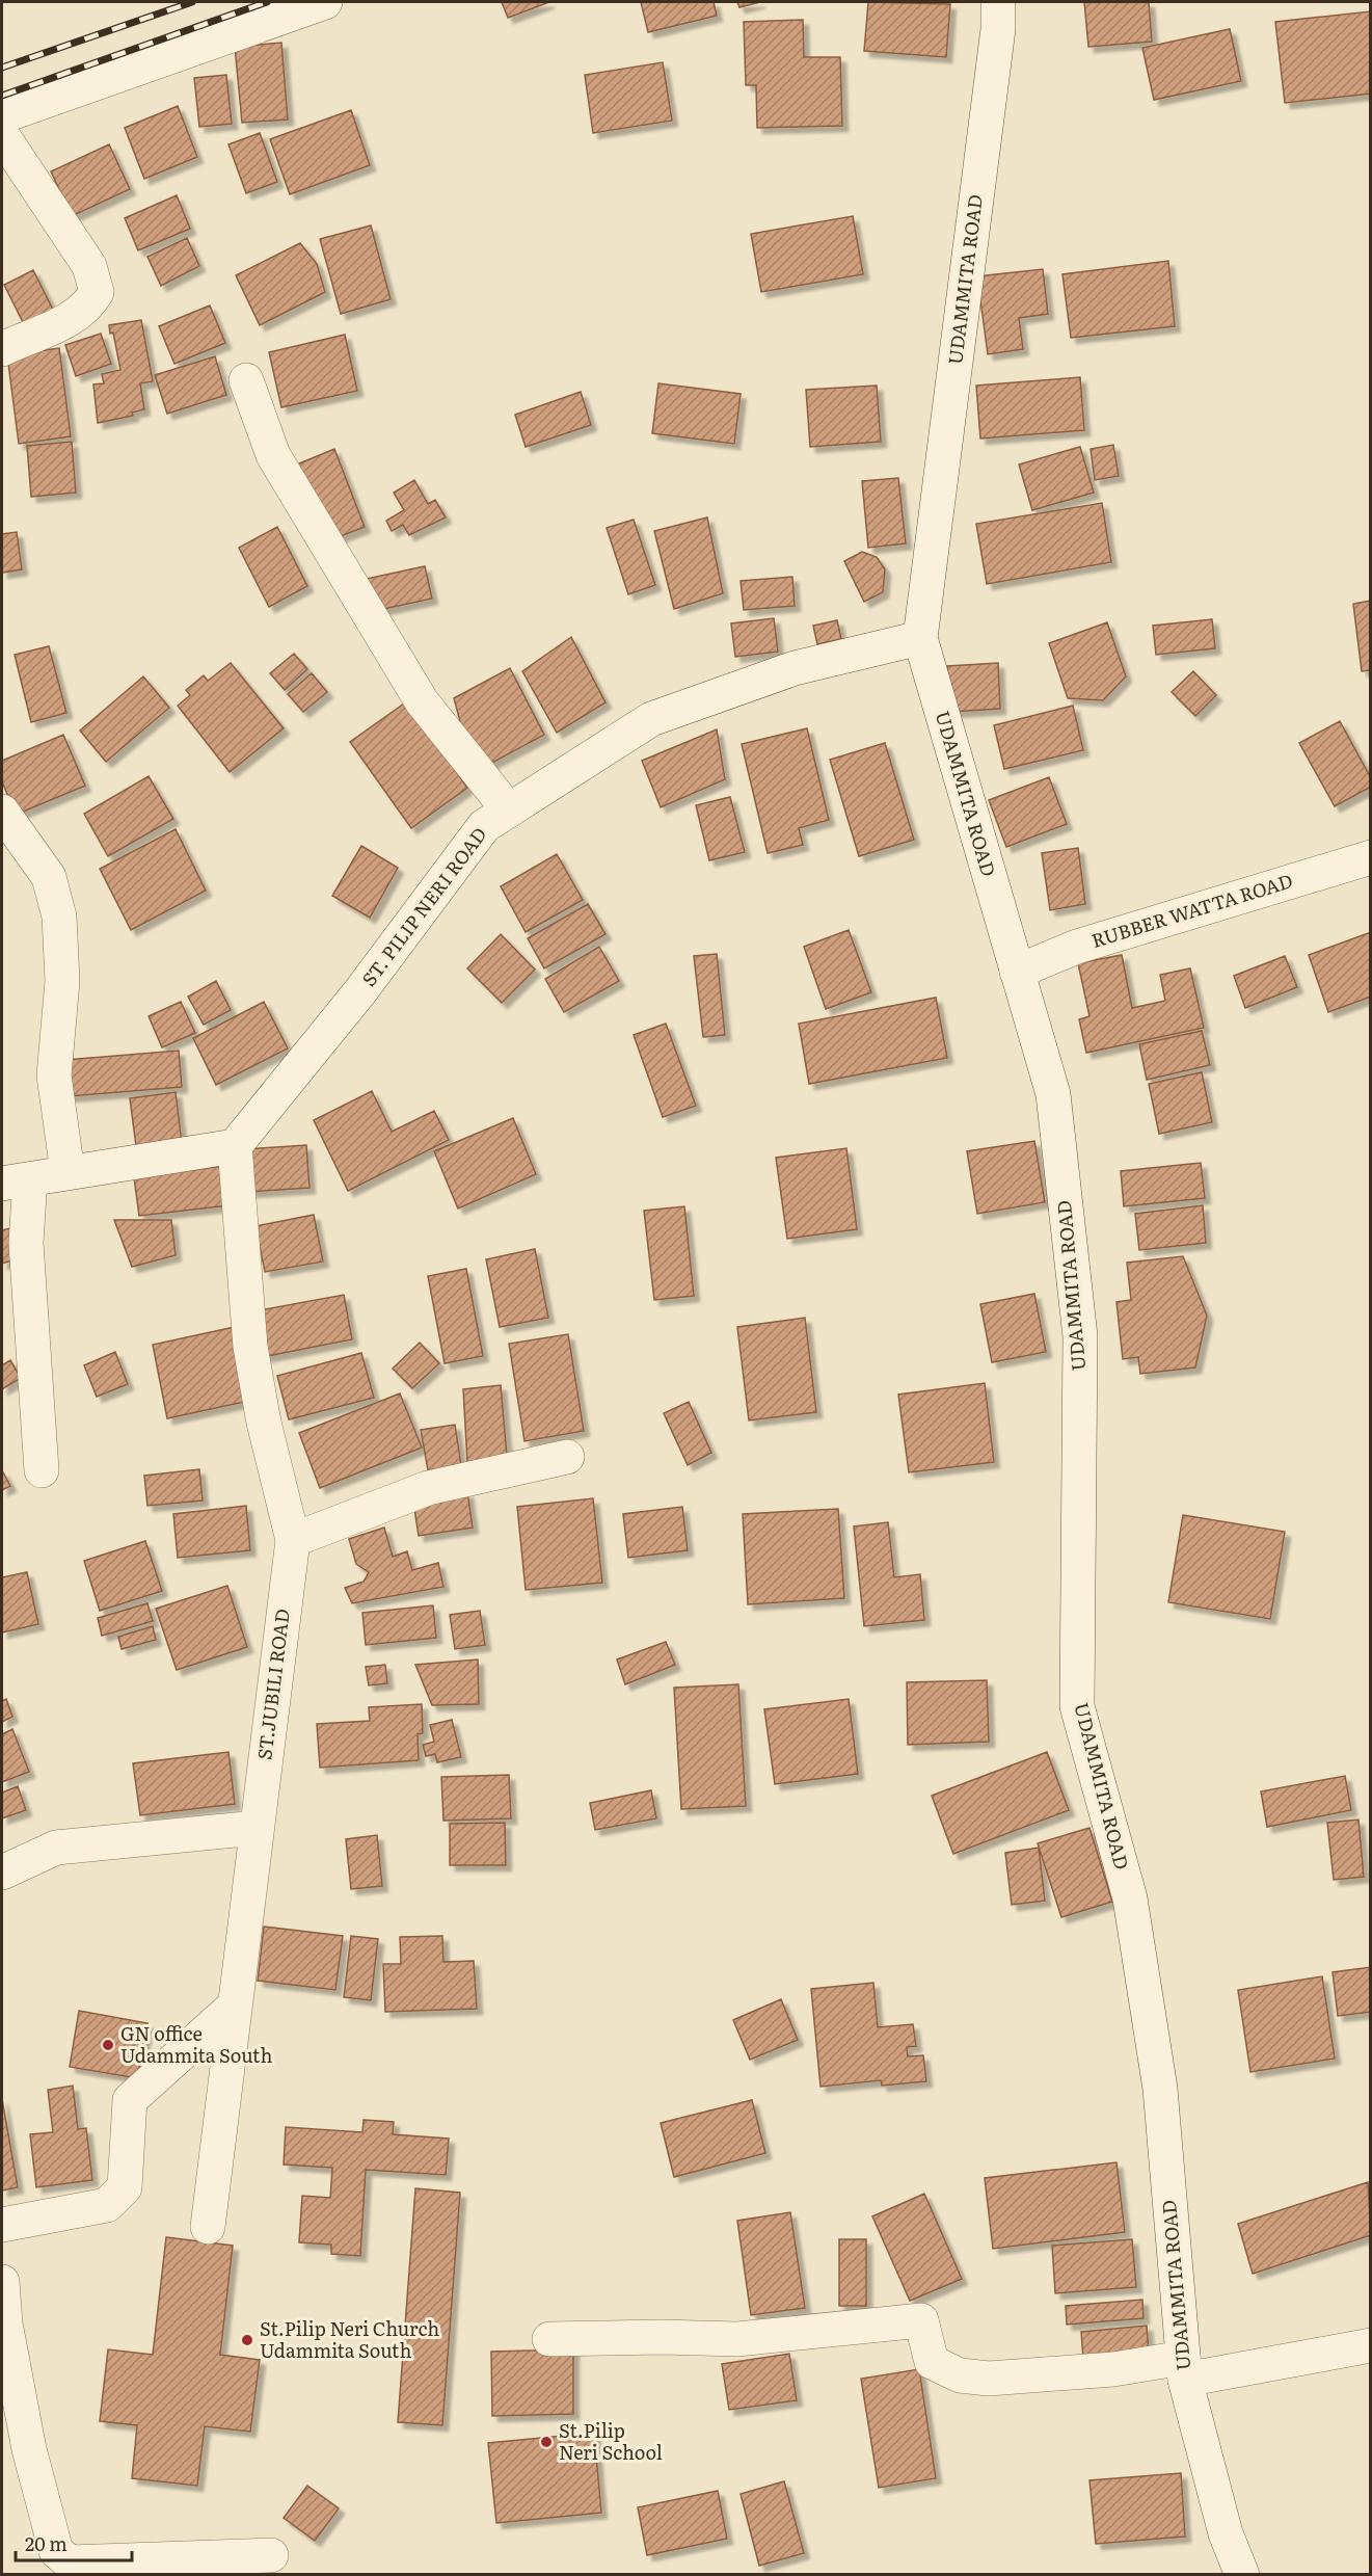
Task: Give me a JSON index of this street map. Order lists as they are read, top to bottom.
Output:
{
  "streets": {
    "street": [
      "UDAMMITA ROAD",
      "ST. PILIP NERI ROAD",
      "RUBBER WATTA ROAD",
      "ST.JUBILI ROAD"
    ]
  },
  "crossings": [
    ["UDAMMITA ROAD", "ST. PILIP NERI ROAD"],
    ["UDAMMITA ROAD", "RUBBER WATTA ROAD"],
    ["ST. PILIP NERI ROAD", "ST.JUBILI ROAD"]
  ],
  "places": ["GN office Udammita South", "St.Pilip Neri Church Udammita South", "St.Pilip Neri School"],
  "scale_bar": "20 m"
}
